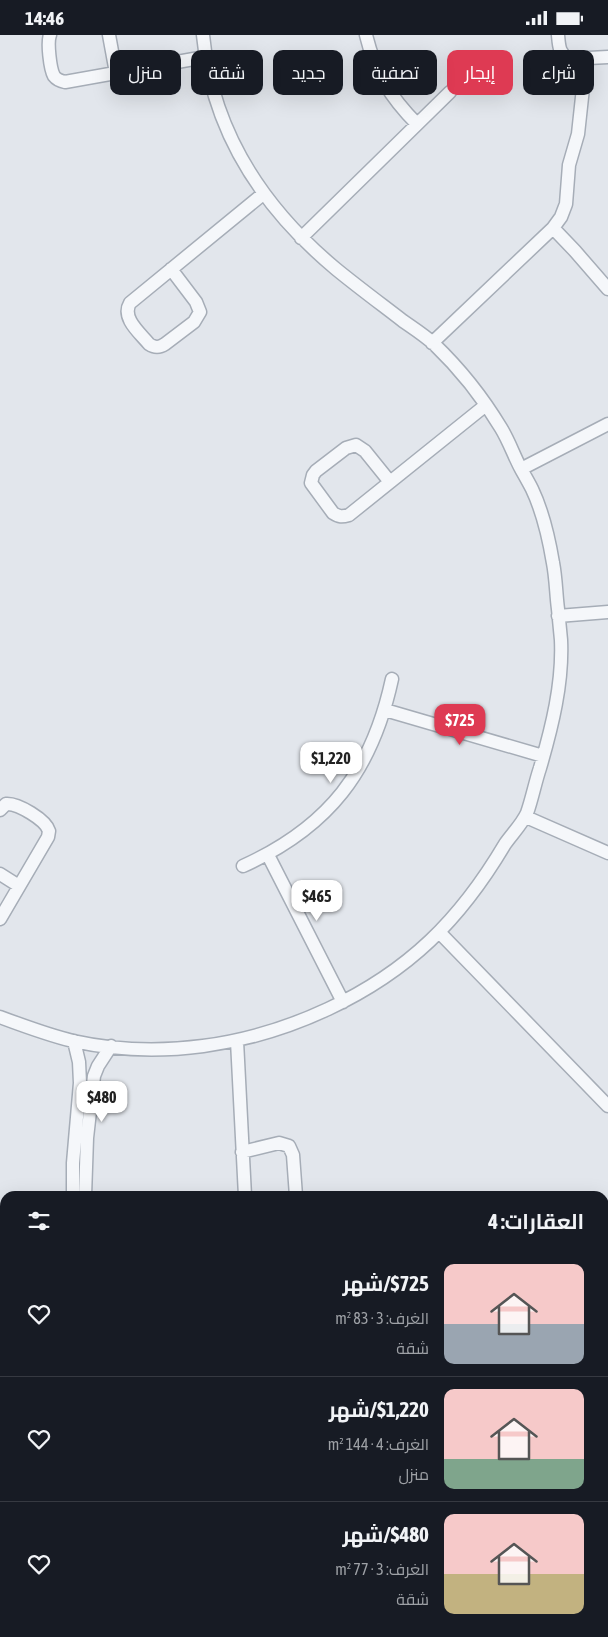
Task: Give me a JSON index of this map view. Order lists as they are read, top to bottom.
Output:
{
  "page": {
    "status": "14:46",
    "chip": [
      "شراء",
      "إيجار",
      "تصفية",
      "جديد",
      "شقة",
      "منزل"
    ],
    "price": [
      "$725",
      "$1,220",
      "$465",
      "$480"
    ],
    "heading": "العقارات: 4",
    "list": [
      {
        "name": "$725/شهر",
        "note": "الغرف: 3 · 83 m² · شقة"
      },
      {
        "name": "$1,220/شهر",
        "note": "الغرف: 4 · 144 m² · منزل"
      },
      {
        "name": "$480/شهر",
        "note": "الغرف: 3 · 77 m² · شقة"
      }
    ]
  }
}
